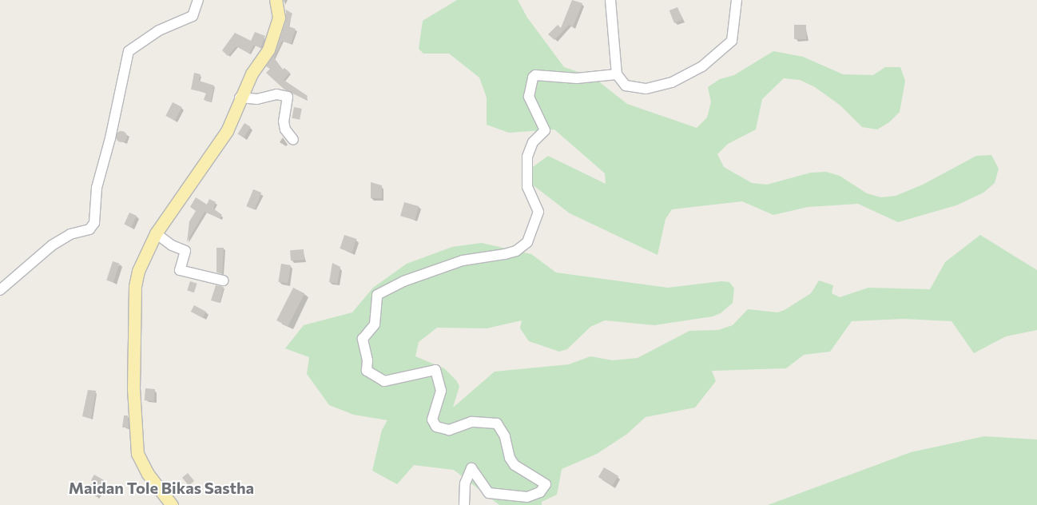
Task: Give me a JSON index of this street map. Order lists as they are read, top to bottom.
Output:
{
  "districts": ["Maidan Tole Bikas Sastha"]
}
